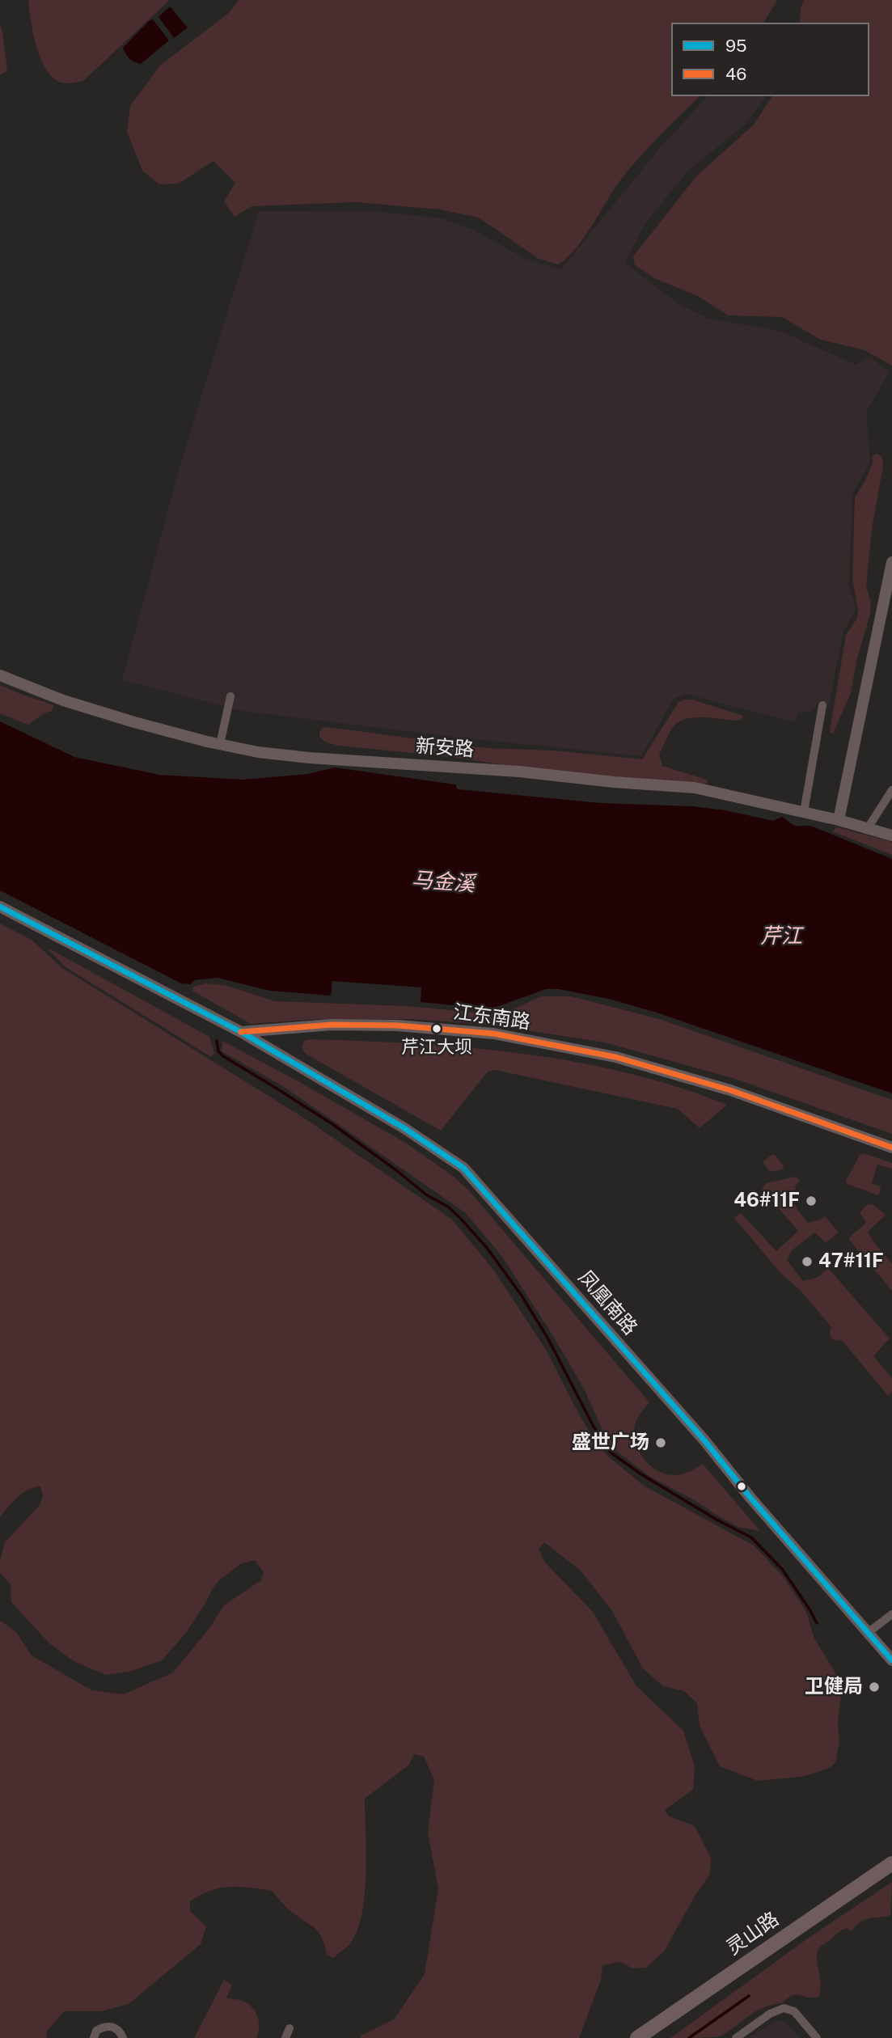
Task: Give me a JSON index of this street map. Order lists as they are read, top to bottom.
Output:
{
  "streets": {
    "highway": ["灵山路"],
    "main road": ["新安路", "江东南路", "凤凰南路"]
  },
  "crossings": [
    ["江东南路", "凤凰南路"]
  ],
  "water": ["马金溪", "芹江"],
  "places": [
    "芹江大坝",
    "46#11F",
    "47#11F",
    "盛世广场",
    "卫健局"
  ],
  "lines": ["transit line 95", "transit line 46"],
  "legend": ["95", "46"]
}
